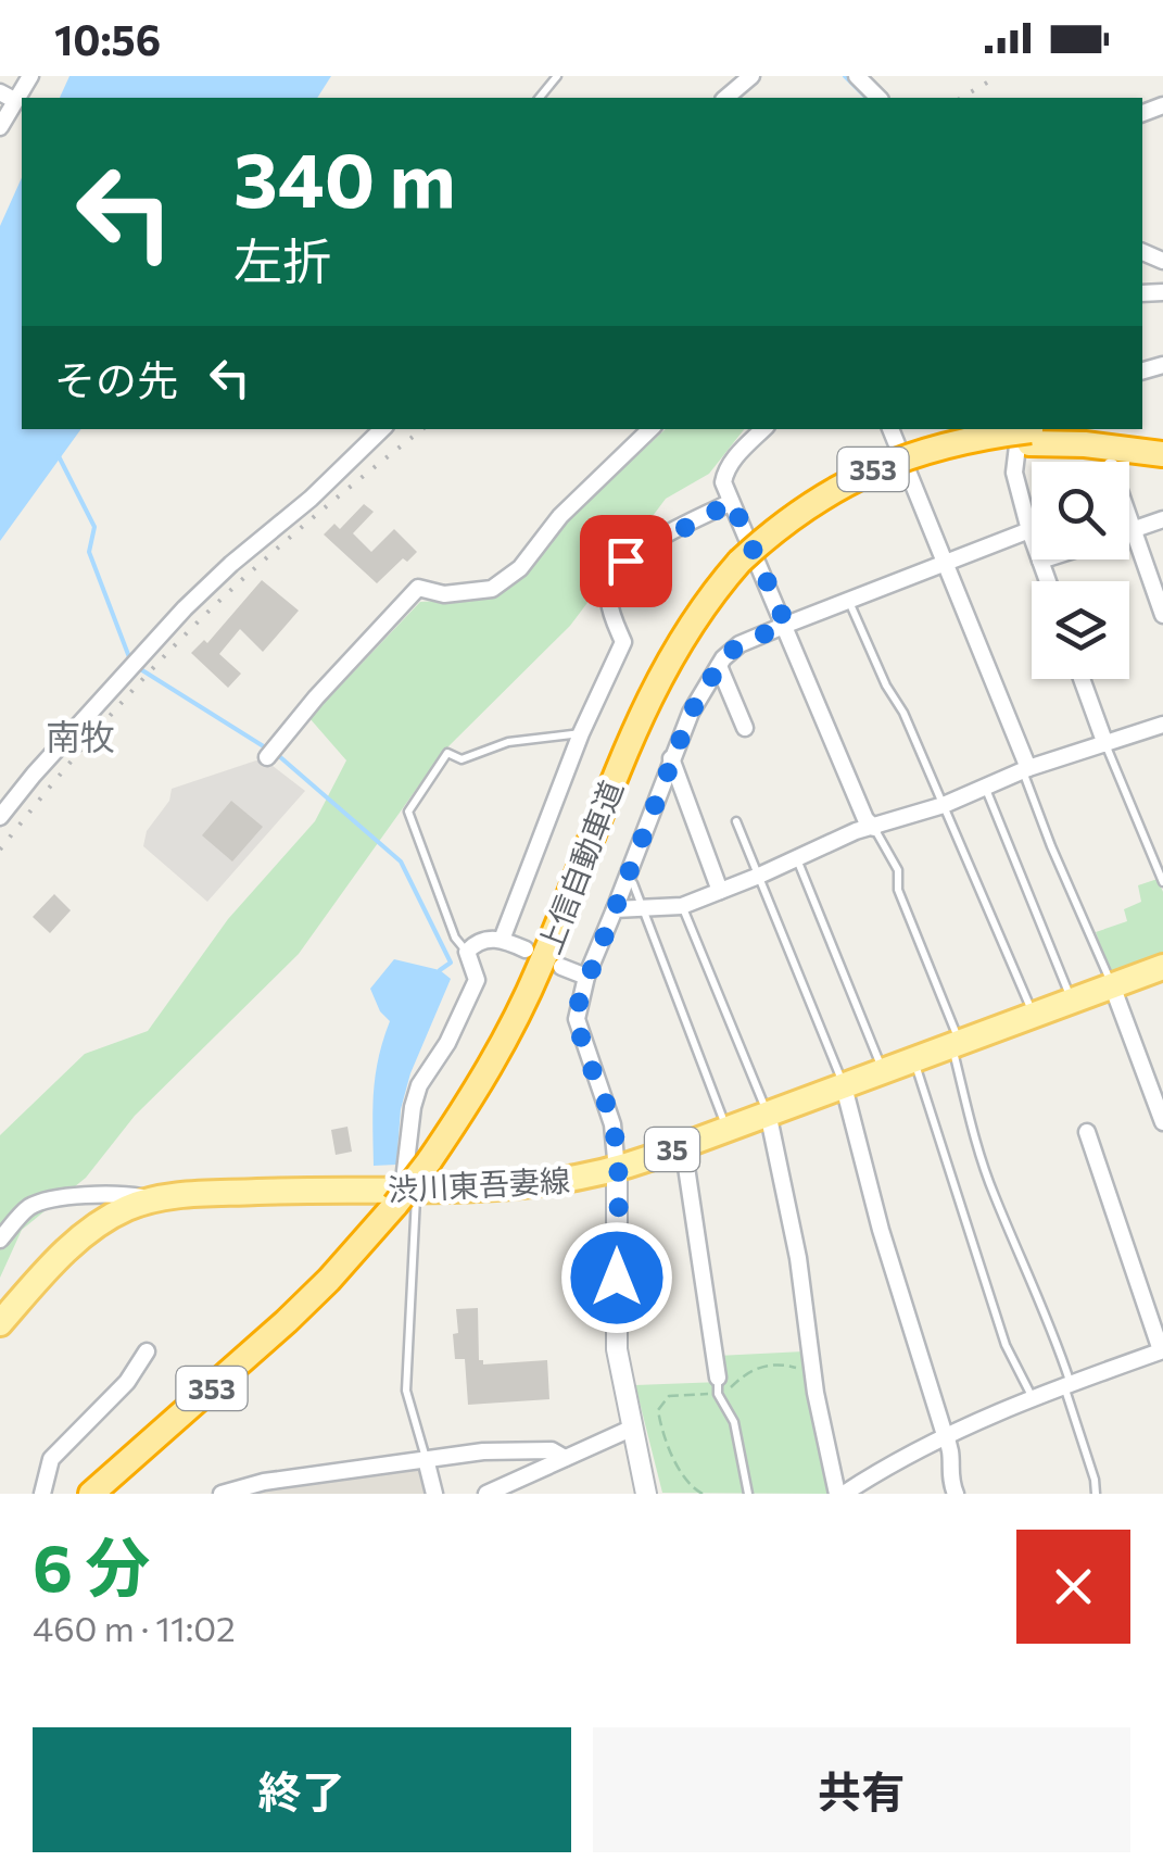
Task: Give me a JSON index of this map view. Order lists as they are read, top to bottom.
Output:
{
  "streets": {
    "highway": ["353", "上信自動車道"],
    "main road": ["35", "渋川東吾妻線"]
  },
  "districts": ["南牧"],
  "page": {
    "status": "10:56",
    "turn": ["340 m", "左折"],
    "then": "その先",
    "heading": ["6 分", "460 m · 11:02"],
    "buttons": ["終了", "共有"]
  }
}
